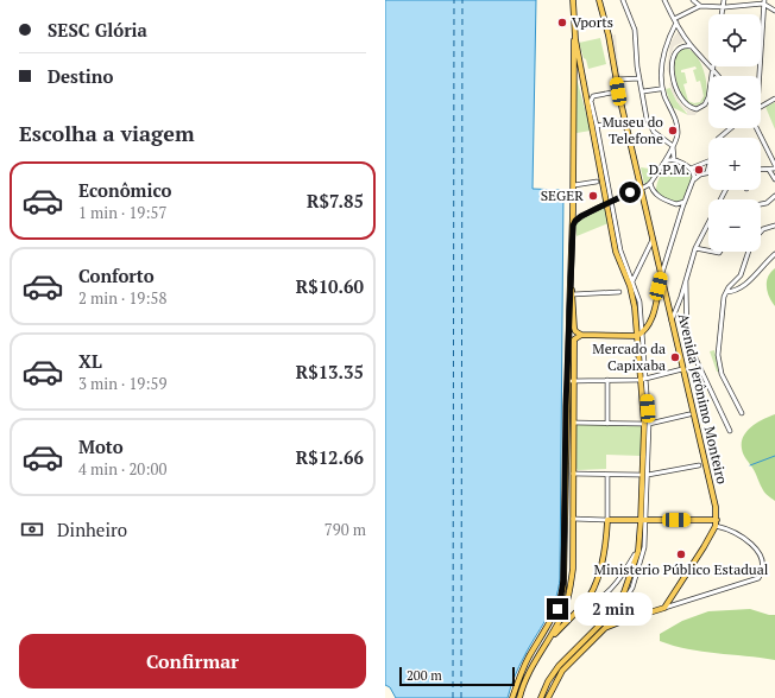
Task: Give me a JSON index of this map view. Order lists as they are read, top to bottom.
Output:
{
  "streets": {
    "main road": ["Avenida Jerônimo Monteiro"]
  },
  "places": [
    "Vports",
    "Museu do Telefone",
    "D.P.M.",
    "SEGER",
    "Mercado da Capixaba",
    "Ministerio Público Estadual"
  ],
  "scale_bar": "200 m",
  "page": {
    "banner": ["SESC Glória", "Destino"],
    "map_buttons": ["+", "−"],
    "heading": "Escolha a viagem",
    "list": [
      {
        "name": "Econômico",
        "note": "1 min · 19:57",
        "value": "R$7.85"
      },
      {
        "name": "Conforto",
        "note": "2 min · 19:58",
        "value": "R$10.60"
      },
      {
        "name": "XL",
        "note": "3 min · 19:59",
        "value": "R$13.35"
      },
      {
        "name": "Moto",
        "note": "4 min · 20:00",
        "value": "R$12.66"
      }
    ],
    "pay": ["Dinheiro", "790 m"],
    "bubble": "2 min",
    "buttons": "Confirmar",
    "scale": "200 m"
  }
}
